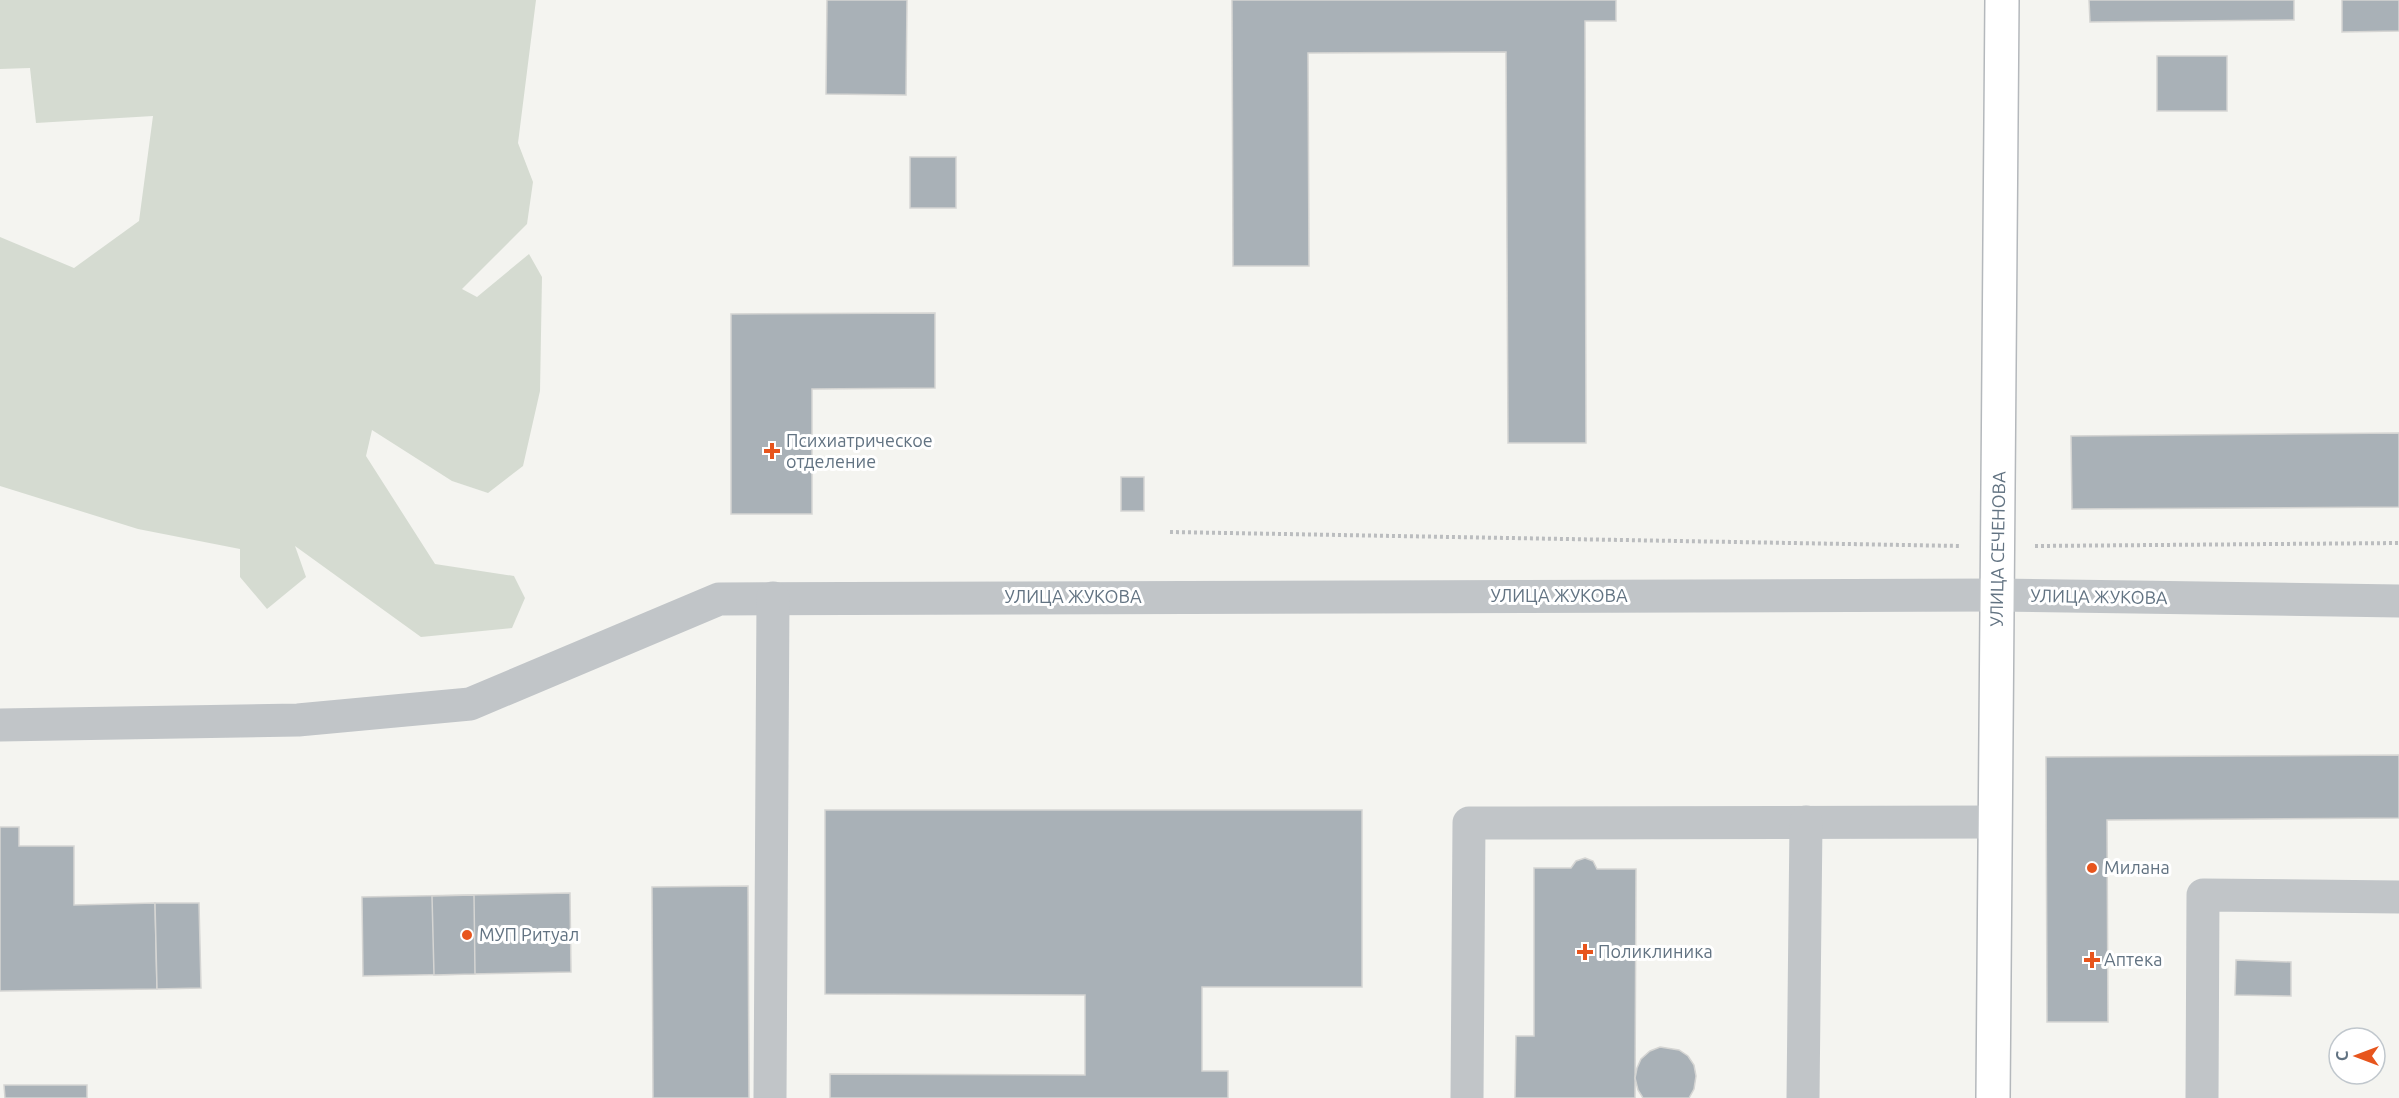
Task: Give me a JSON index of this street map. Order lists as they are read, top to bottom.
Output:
{
  "streets": {
    "main road": ["УЛИЦА СЕЧЕНОВА"],
    "street": ["УЛИЦА ЖУКОВА"]
  },
  "crossings": [
    ["УЛИЦА СЕЧЕНОВА", "УЛИЦА ЖУКОВА"]
  ],
  "places": {
    "health": ["Психиатрическое отделение", "Поликлиника", "Аптека"],
    "other": ["Милана", "МУП Ритуал"]
  },
  "north": "left"
}
